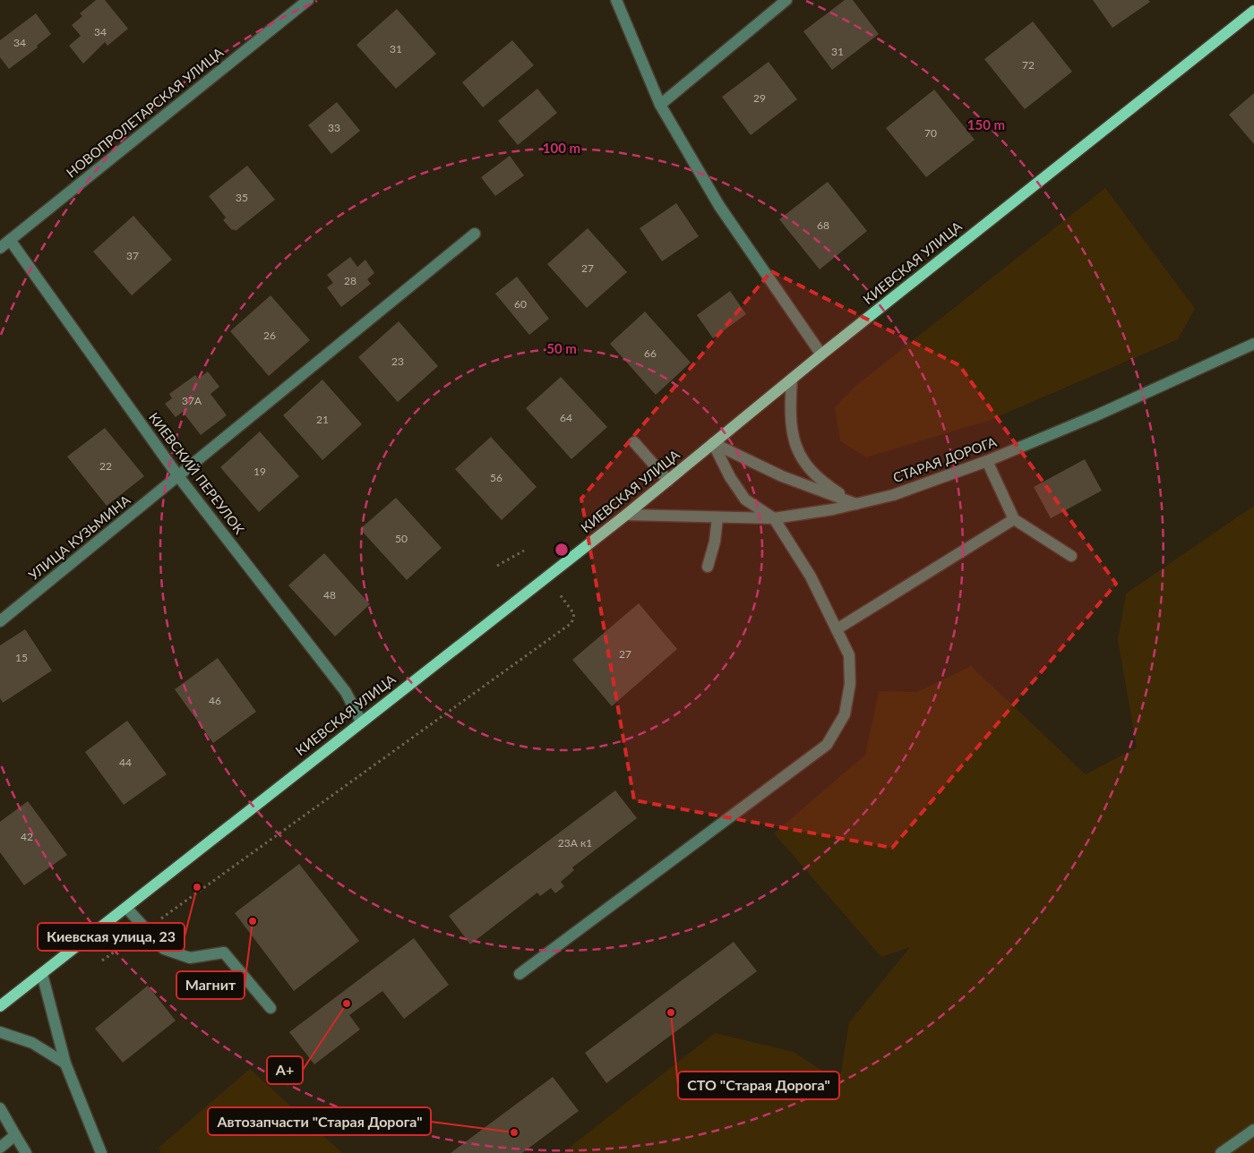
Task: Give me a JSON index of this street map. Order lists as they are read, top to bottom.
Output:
{
  "streets": {
    "main road": ["КИЕВСКАЯ УЛИЦА"],
    "street": [
      "НОВОПРОЛЕТАРСКАЯ УЛИЦА",
      "СТАРАЯ ДОРОГА",
      "КИЕВСКИЙ ПЕРЕУЛОК",
      "УЛИЦА КУЗЬМИНА"
    ]
  },
  "crossings": [
    ["НОВОПРОЛЕТАРСКАЯ УЛИЦА", "КИЕВСКИЙ ПЕРЕУЛОК"],
    ["КИЕВСКАЯ УЛИЦА", "СТАРАЯ ДОРОГА"],
    ["КИЕВСКАЯ УЛИЦА", "КИЕВСКИЙ ПЕРЕУЛОК"],
    ["КИЕВСКИЙ ПЕРЕУЛОК", "УЛИЦА КУЗЬМИНА"]
  ],
  "places": [
    "Киевская улица, 23",
    "Магнит",
    "А+",
    "СТО \"Старая Дорога\"",
    "Автозапчасти \"Старая Дорога\""
  ],
  "house_numbers": [
    "34",
    "34",
    "31",
    "31",
    "72",
    "29",
    "33",
    "70",
    "35",
    "68",
    "37",
    "27",
    "28",
    "60",
    "26",
    "66",
    "23",
    "37А",
    "64",
    "21",
    "22",
    "19",
    "56",
    "50",
    "48",
    "27",
    "15",
    "46",
    "44",
    "42",
    "23А к1"
  ],
  "rings": ["150 m", "100 m", "50 m"]
}
